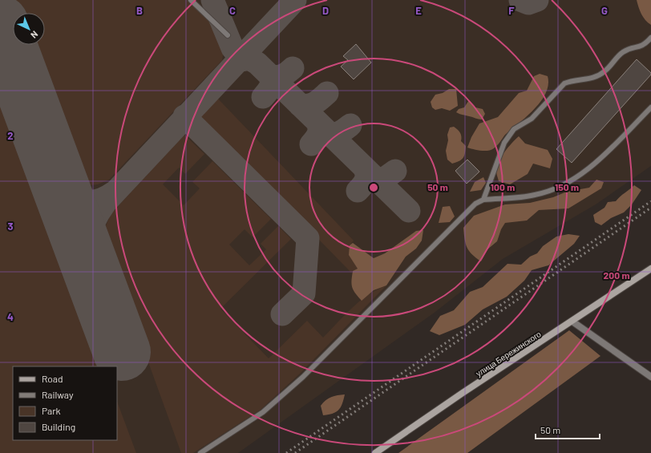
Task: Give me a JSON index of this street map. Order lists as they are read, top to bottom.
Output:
{
  "streets": {
    "main road": ["улица Бережинского"]
  },
  "legend": [
    "Road",
    "Railway",
    "Park",
    "Building"
  ],
  "scale_bar": "50 m",
  "north": "bottom right",
  "grid": {
    "columns": [
      "B",
      "C",
      "D",
      "E",
      "F",
      "G"
    ],
    "rows": ["2", "3", "4"]
  },
  "rings": [
    "50 m",
    "100 m",
    "150 m",
    "200 m"
  ]
}
